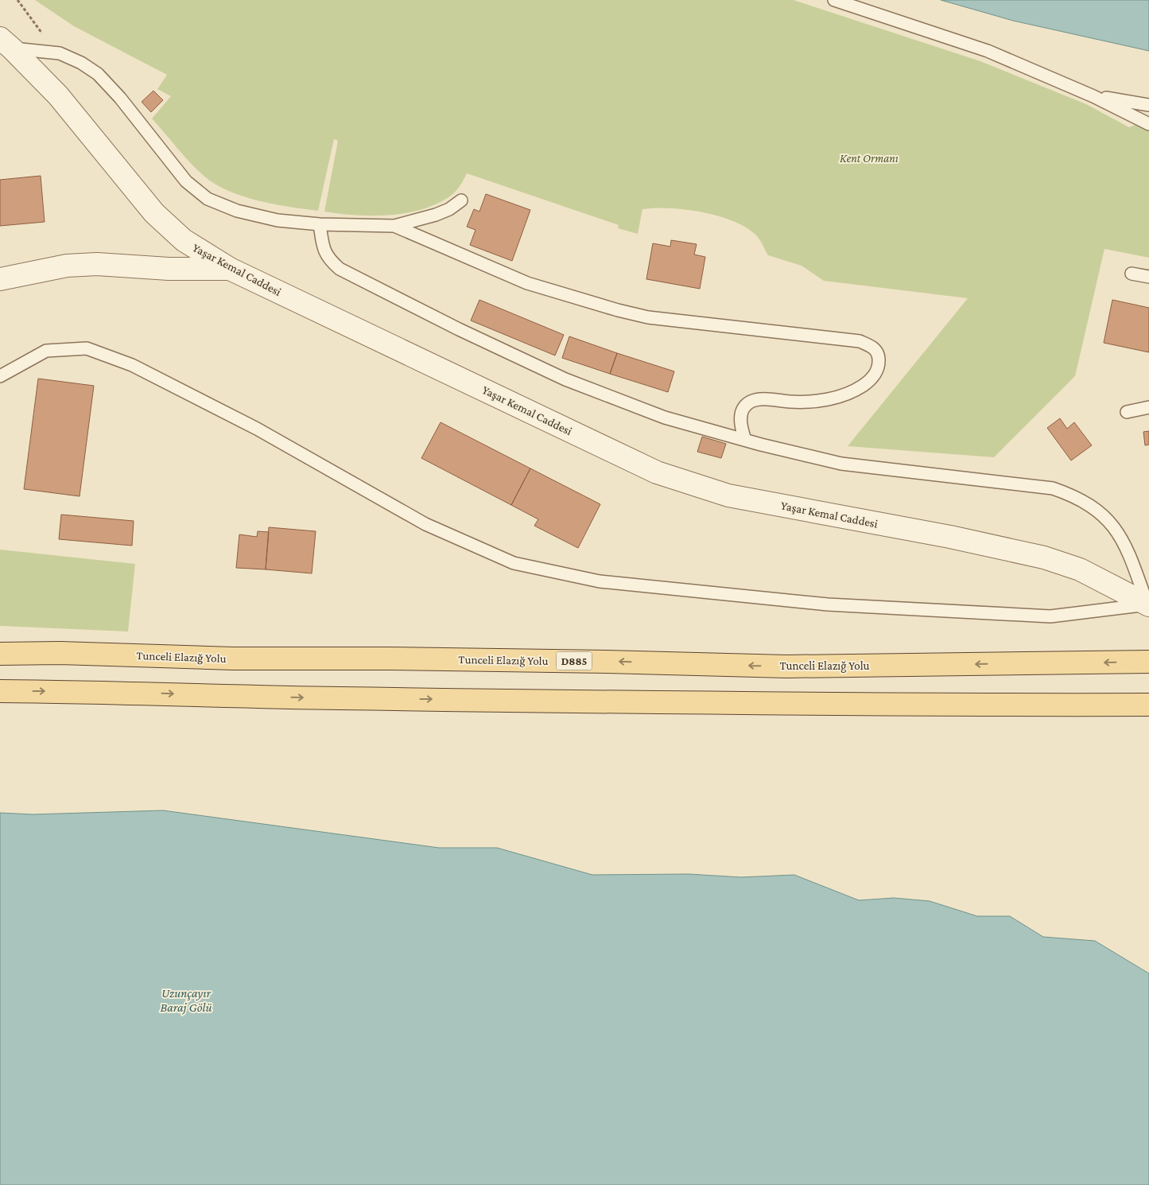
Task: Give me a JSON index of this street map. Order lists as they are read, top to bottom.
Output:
{
  "streets": {
    "main road": ["Tunceli Elazığ Yolu", "D885"],
    "street": ["Yaşar Kemal Caddesi"]
  },
  "water": ["Uzunçayır Baraj Gölü"],
  "parks": ["Kent Ormanı"]
}
